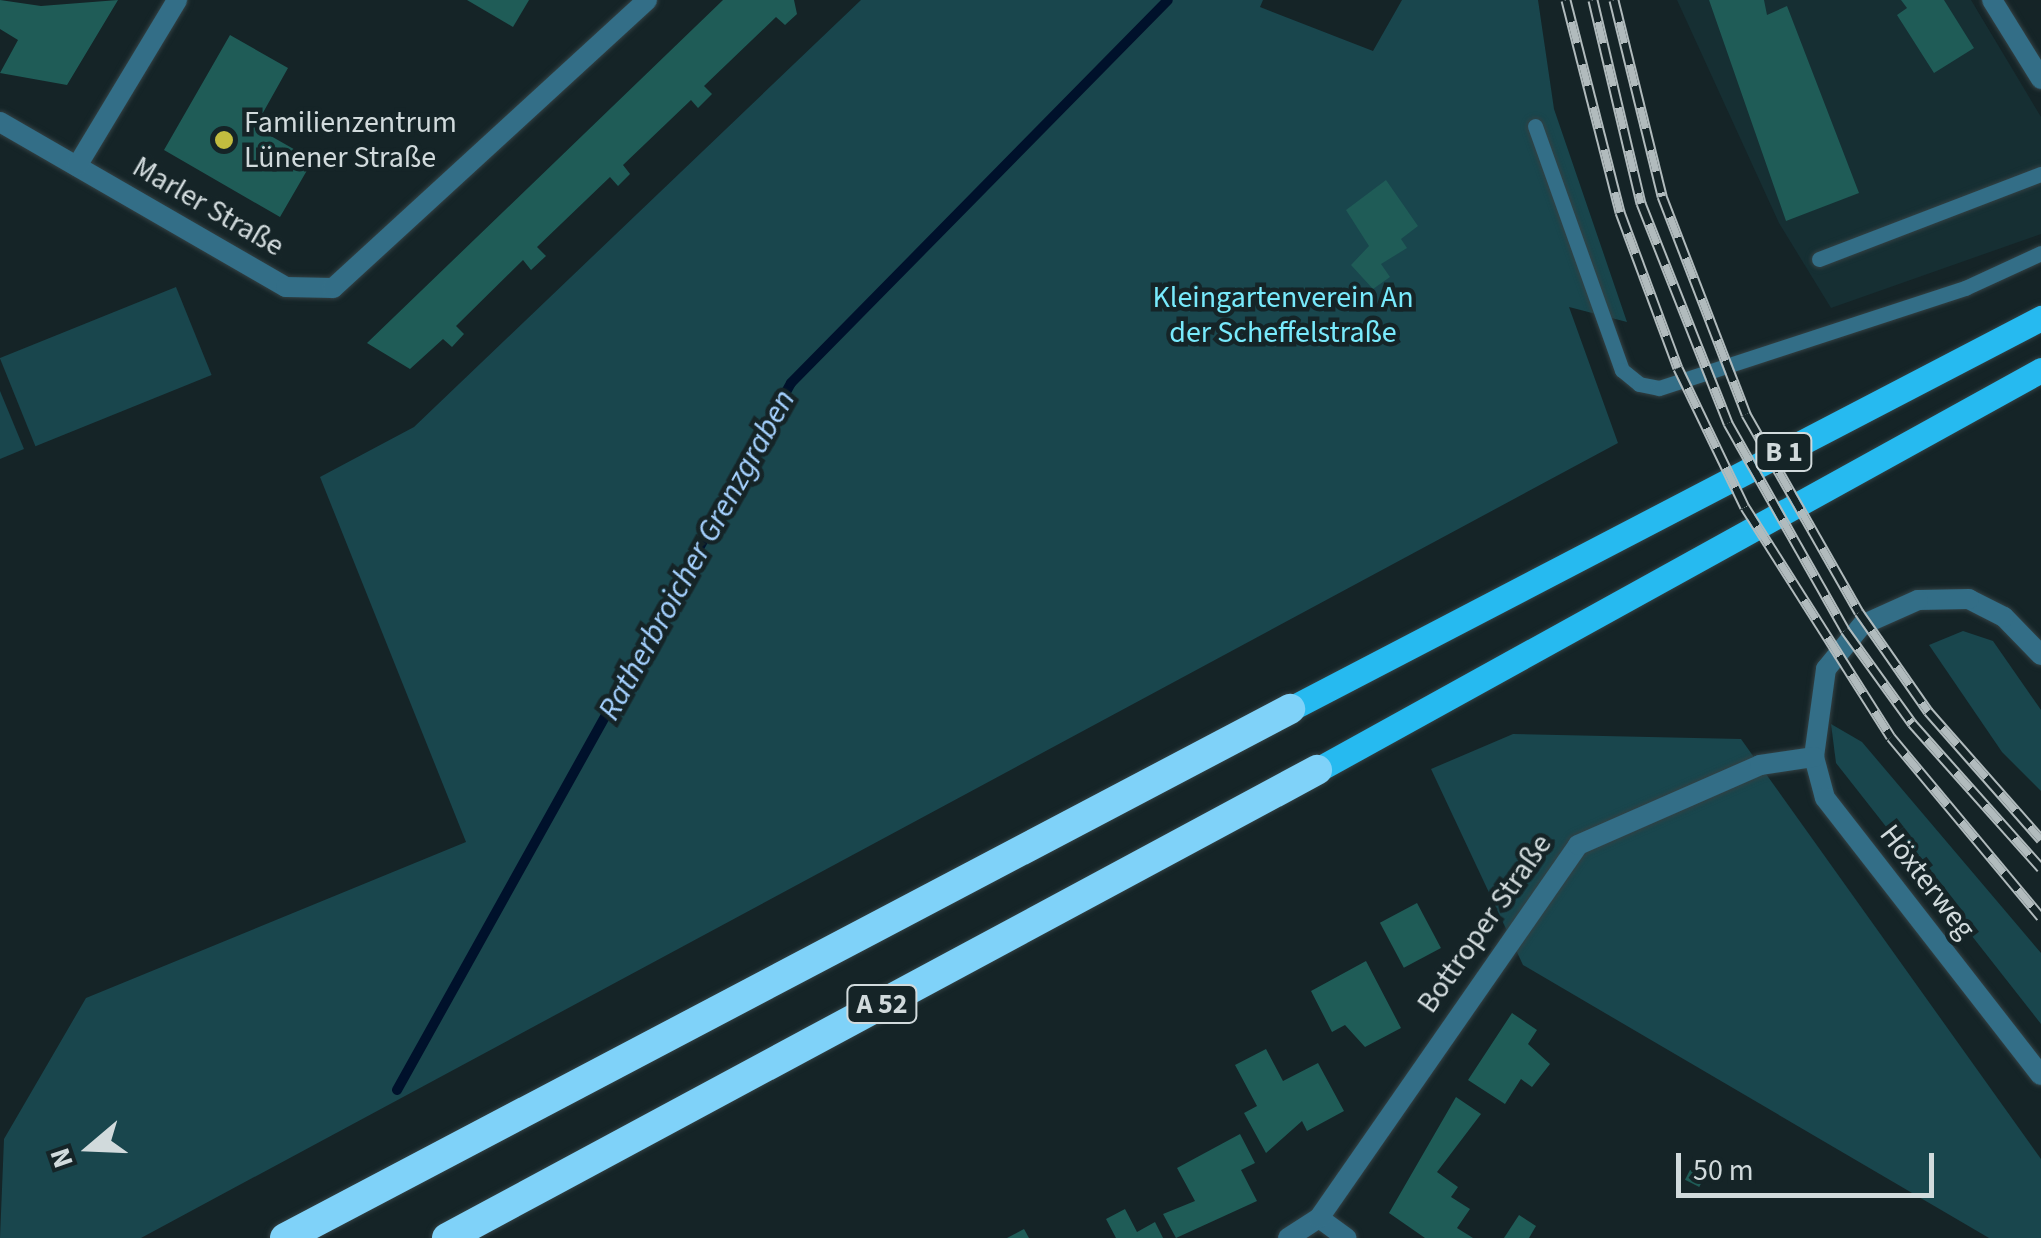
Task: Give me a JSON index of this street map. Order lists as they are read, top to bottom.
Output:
{
  "streets": {
    "highway": ["A 52"],
    "main road": ["B 1"],
    "street": ["Marler Straße", "Höxterweg", "Bottroper Straße"]
  },
  "crossings": [
    ["B 1", "A 52"],
    ["Höxterweg", "Bottroper Straße"]
  ],
  "water": ["Ratherbroicher Grenzgraben"],
  "parks": ["Kleingartenverein An der Scheffelstraße"],
  "places": ["Familienzentrum Lünener Straße"],
  "scale_bar": "50 m",
  "north": "left"
}
